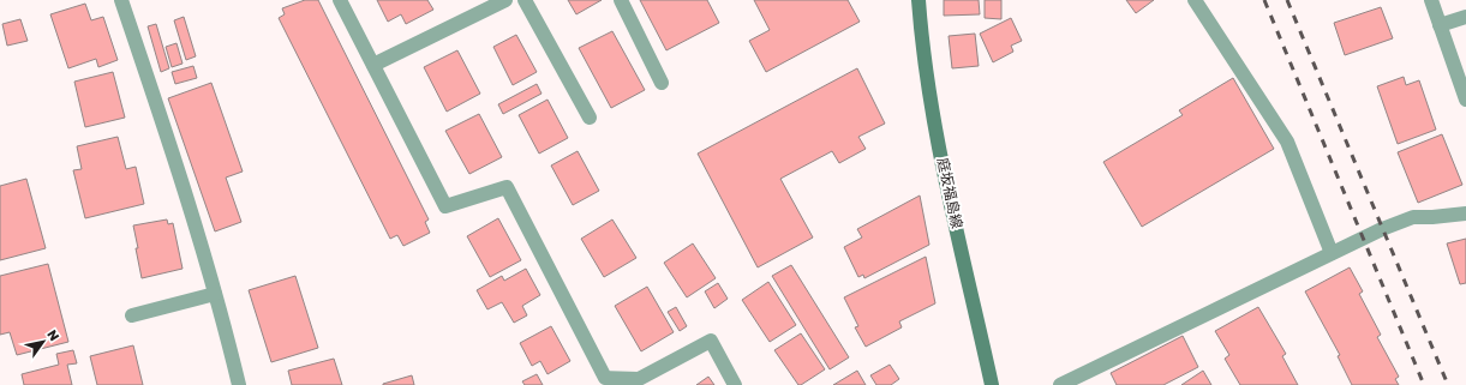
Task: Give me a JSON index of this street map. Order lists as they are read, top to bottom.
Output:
{
  "streets": {
    "main road": ["庭坂福島線"]
  },
  "north": "top right"
}
